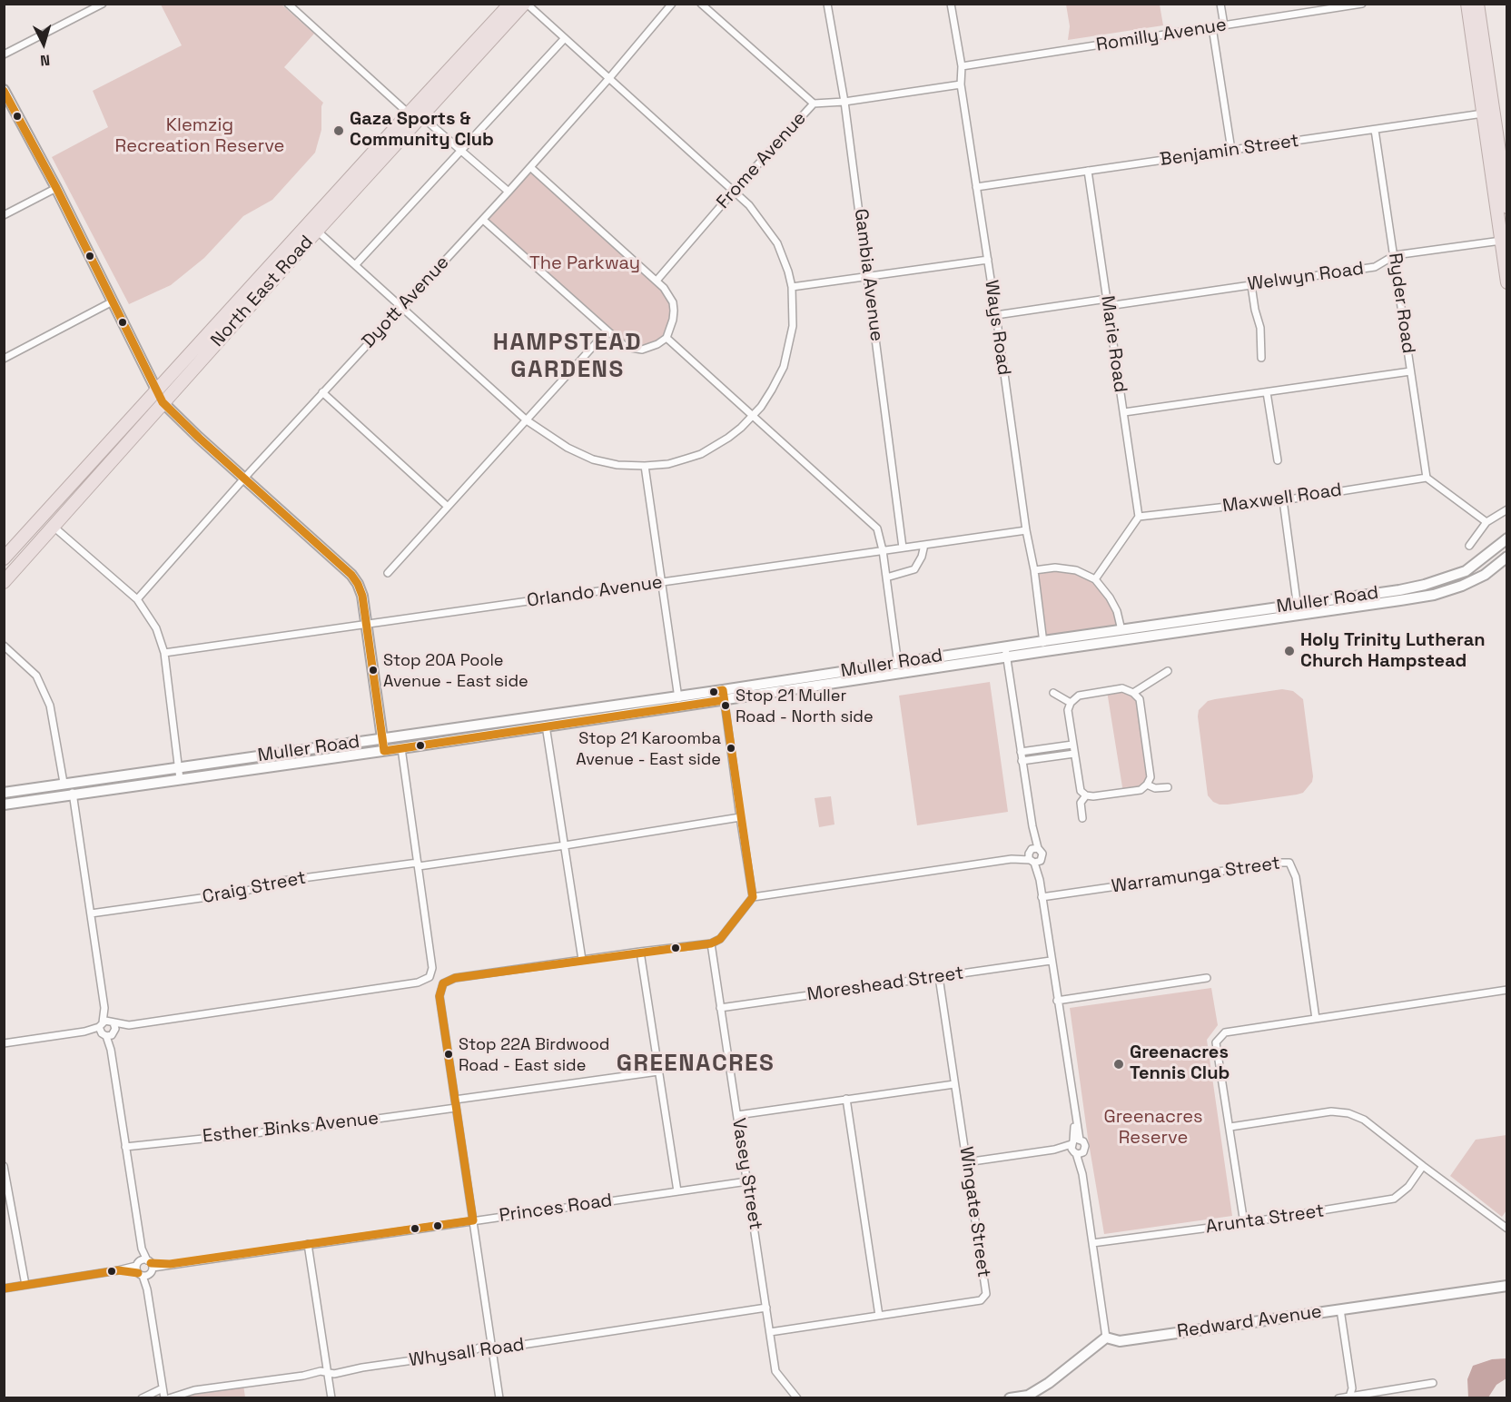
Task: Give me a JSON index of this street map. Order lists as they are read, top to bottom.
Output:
{
  "streets": {
    "highway": ["North East Road"],
    "main road": ["Muller Road", "Redward Avenue"],
    "street": [
      "Romilly Avenue",
      "Benjamin Street",
      "Frome Avenue",
      "Gambia Avenue",
      "Welwyn Road",
      "Dyott Avenue",
      "Ryder Road",
      "Ways Road",
      "Marie Road",
      "Maxwell Road",
      "Orlando Avenue",
      "Warramunga Street",
      "Craig Street",
      "Moreshead Street",
      "Esther Binks Avenue",
      "Vasey Street",
      "Princes Road",
      "Wingate Street",
      "Arunta Street",
      "Whysall Road"
    ]
  },
  "crossings": [
    ["Romilly Avenue", "Ways Road"],
    ["Benjamin Street", "Ryder Road"],
    ["Benjamin Street", "Ways Road"],
    ["Benjamin Street", "Marie Road"],
    ["Frome Avenue", "Gambia Avenue"],
    ["Frome Avenue", "Ways Road"],
    ["Gambia Avenue", "Orlando Avenue"],
    ["Welwyn Road", "Ryder Road"],
    ["Welwyn Road", "Ways Road"],
    ["Welwyn Road", "Marie Road"],
    ["Ryder Road", "Maxwell Road"],
    ["Ways Road", "Orlando Avenue"],
    ["Ways Road", "Muller Road"],
    ["Marie Road", "Maxwell Road"],
    ["Moreshead Street", "Vasey Street"],
    ["Moreshead Street", "Wingate Street"],
    ["Vasey Street", "Princes Road"],
    ["Vasey Street", "Wingate Street"],
    ["Vasey Street", "Whysall Road"]
  ],
  "districts": ["HAMPSTEAD GARDENS", "GREENACRES"],
  "parks": ["Klemzig Recreation Reserve", "The Parkway", "Greenacres Reserve"],
  "places": [
    "Gaza Sports & Community Club",
    "Holy Trinity Lutheran Church Hampstead",
    "Stop 20A Poole Avenue - East side",
    "Stop 21 Muller Road - North side",
    "Stop 21 Karoomba Avenue - East side",
    "Stop 22A Birdwood Road - East side",
    "Greenacres Tennis Club"
  ],
  "north": "bottom"
}
